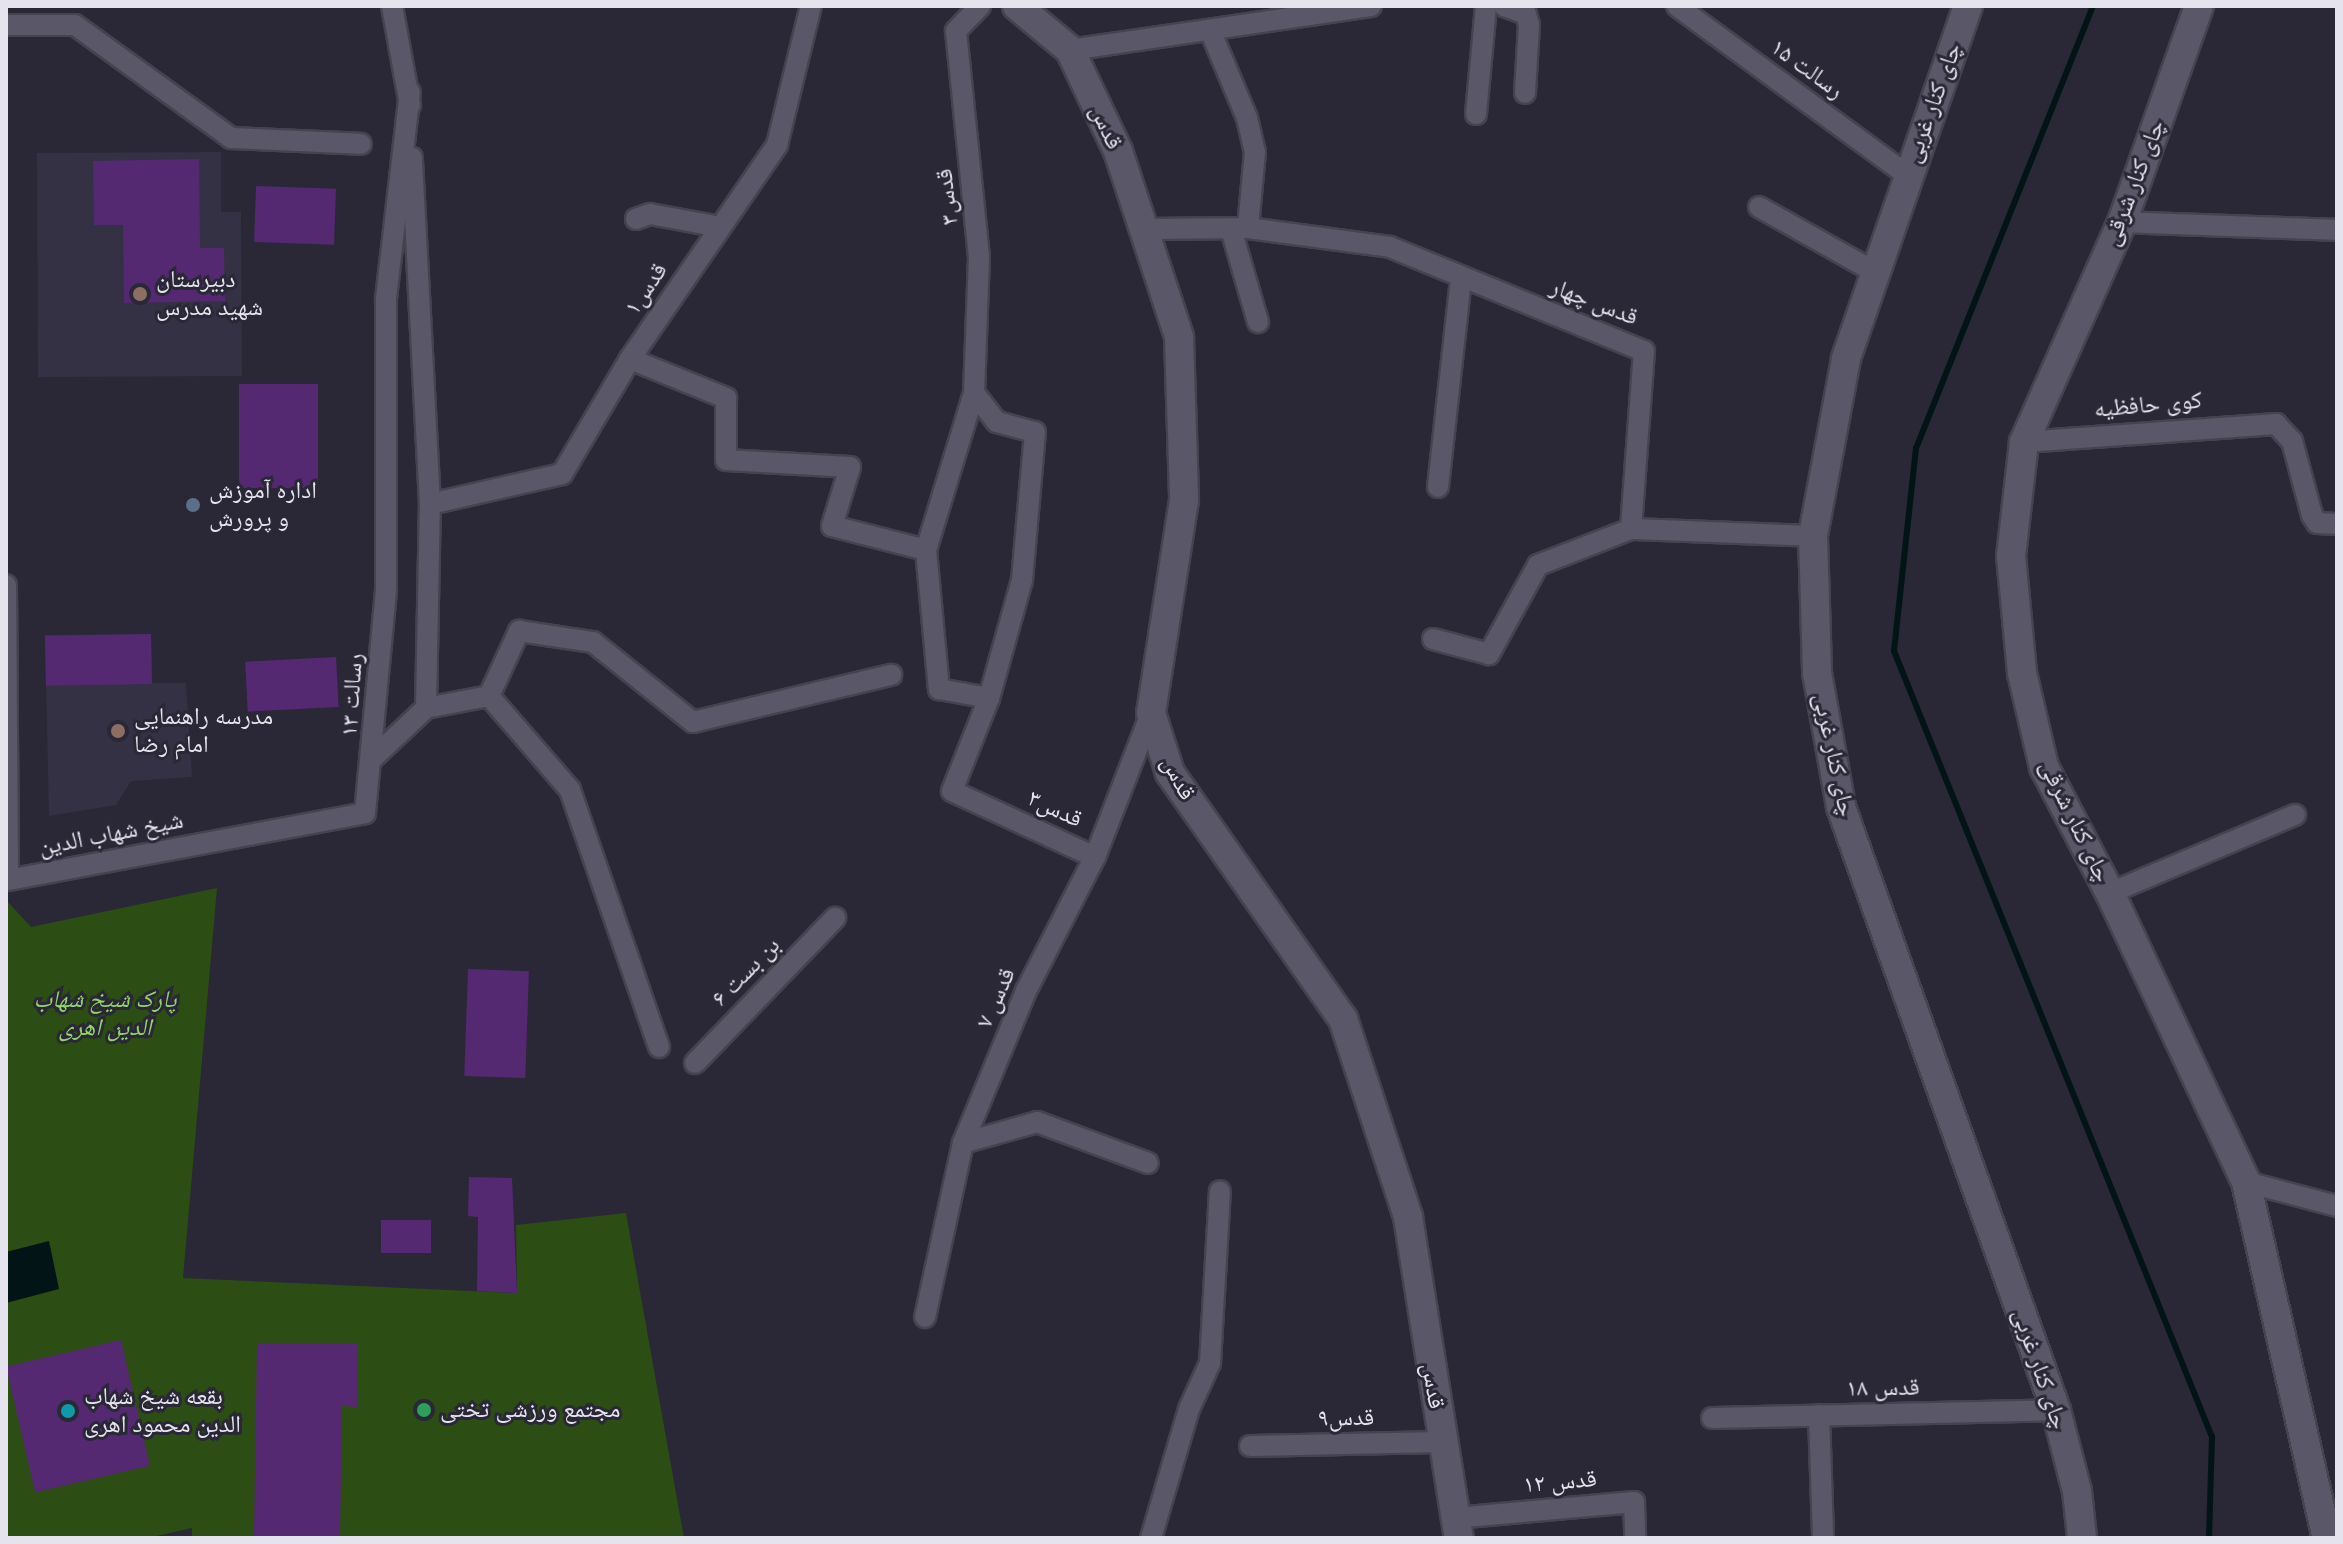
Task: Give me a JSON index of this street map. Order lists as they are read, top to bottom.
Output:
{
  "streets": {
    "street": [
      "رسالت ۱۵",
      "چای کنار غربی",
      "قدس",
      "چای کنار شرقی",
      "قدس۳",
      "قدس۱",
      "قدس چهار",
      "کوی حافظیه",
      "رسالت ۱۳",
      "شیخ شهاب الدین",
      "بن بست ۶",
      "قدس ۷",
      "قدس ۱۸",
      "قدس۹",
      "قدس ۱۲"
    ]
  },
  "crossings": [
    ["رسالت ۱۵", "چای کنار غربی"],
    ["چای کنار غربی", "قدس ۱۸"],
    ["قدس", "قدس چهار"],
    ["قدس", "قدس ۷"],
    ["قدس", "قدس۹"],
    ["قدس", "قدس ۱۲"],
    ["چای کنار شرقی", "کوی حافظیه"],
    ["قدس۳", "قدس ۷"],
    ["قدس۱", "رسالت ۱۳"],
    ["رسالت ۱۳", "شیخ شهاب الدین"]
  ],
  "parks": ["پارک شیخ شهاب الدین اهری"],
  "places": [
    "دبیرستان شهید مدرس",
    "اداره آموزش و پرورش",
    "مدرسه راهنمایی امام رضا",
    "مجتمع ورزشی تختی",
    "بقعه شیخ شهاب الدین محمود اهرى"
  ]
}
